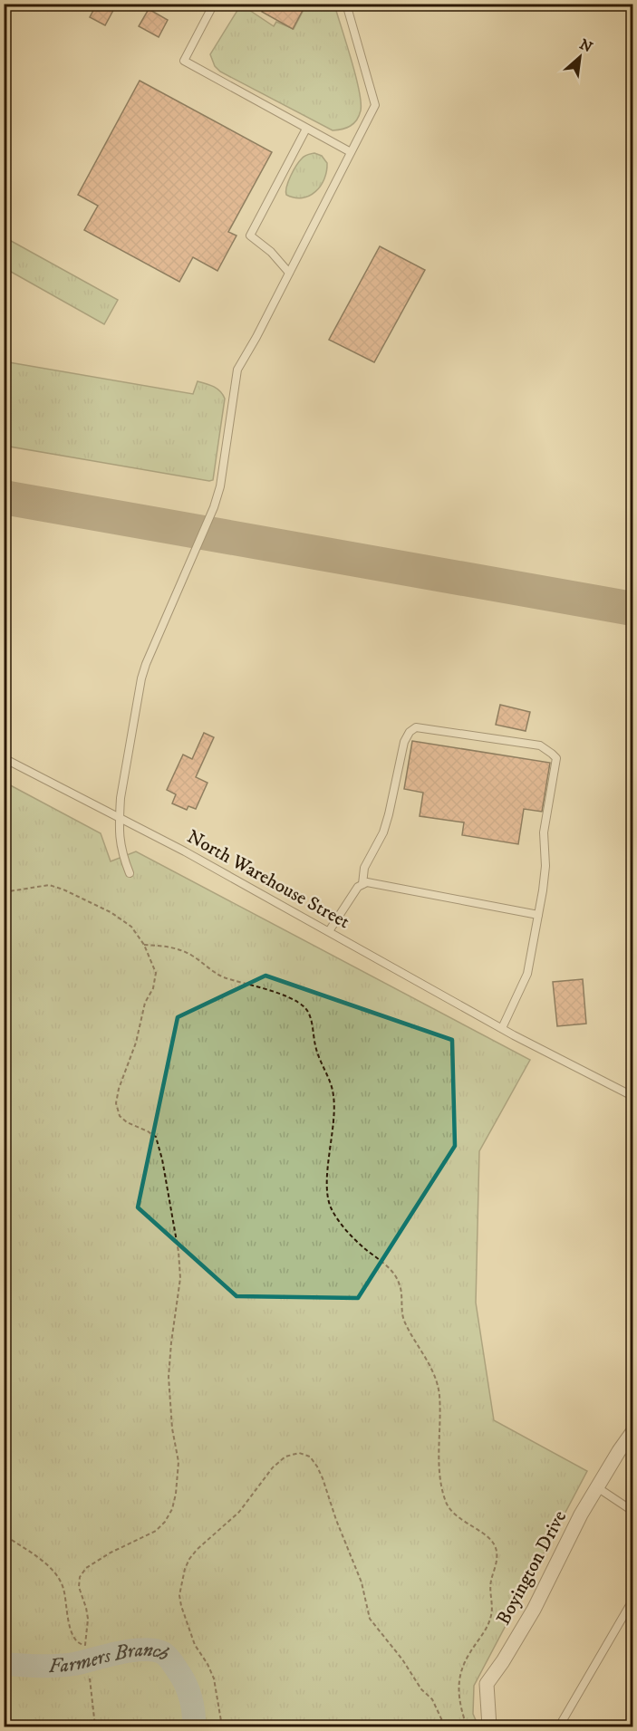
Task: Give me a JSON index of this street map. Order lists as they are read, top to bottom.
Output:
{
  "streets": {
    "street": ["Boyington Drive"],
    "lane": ["North Warehouse Street"]
  },
  "water": ["Farmers Branch"],
  "north": "top right"
}
